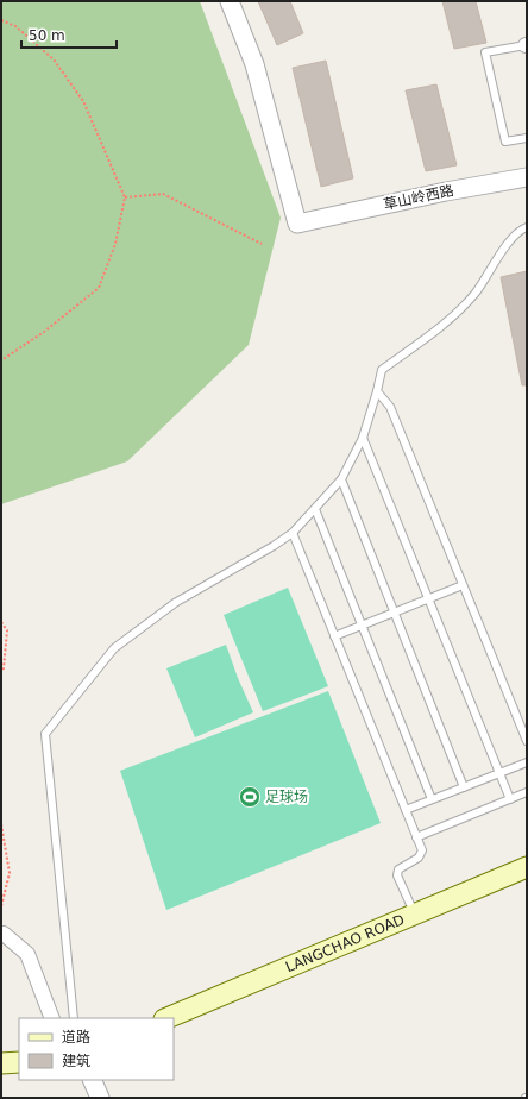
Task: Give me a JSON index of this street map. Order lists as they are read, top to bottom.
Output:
{
  "streets": {
    "main road": ["LANGCHAO ROAD"],
    "street": ["草山岭西路"]
  },
  "places": {
    "sports": ["足球场"]
  },
  "legend": ["道路", "建筑"],
  "scale_bar": "50 m"
}
